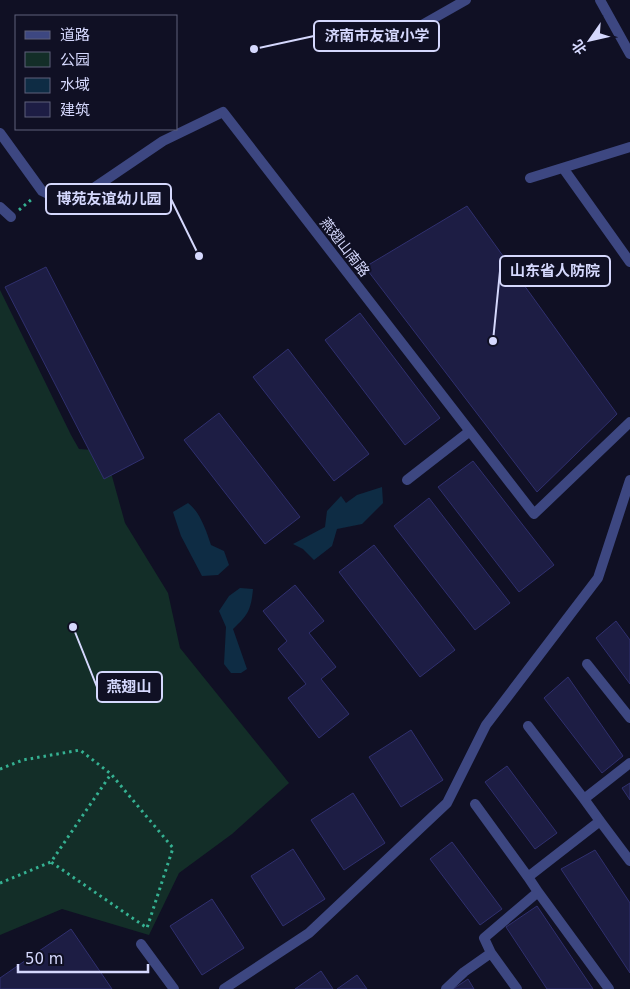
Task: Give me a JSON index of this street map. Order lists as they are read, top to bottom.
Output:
{
  "streets": {
    "street": ["燕翅山南路"]
  },
  "places": [
    "济南市友谊小学",
    "博苑友谊幼儿园",
    "山东省人防院",
    "燕翅山"
  ],
  "legend": [
    "道路",
    "公园",
    "水域",
    "建筑"
  ],
  "scale_bar": "50 m",
  "north": "bottom left"
}
